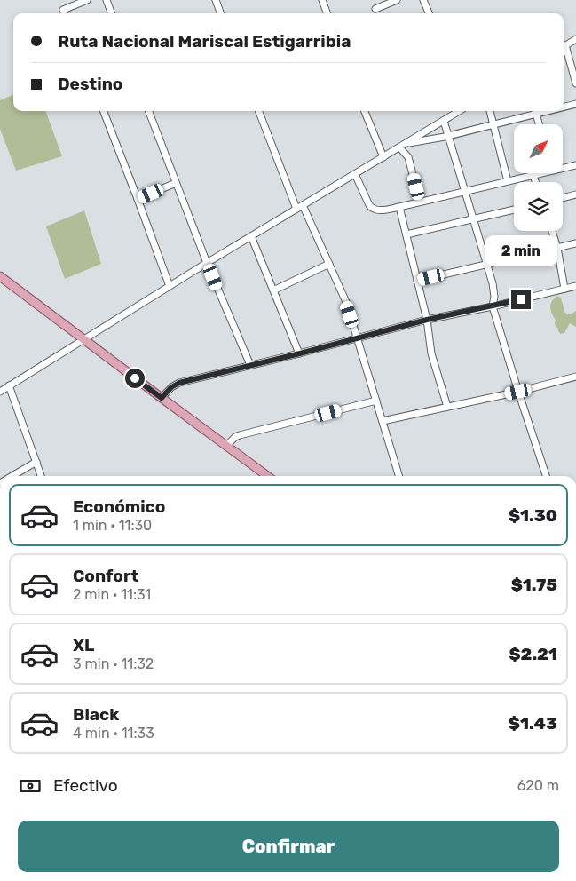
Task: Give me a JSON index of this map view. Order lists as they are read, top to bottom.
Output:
{
  "north": "top right",
  "page": {
    "banner": ["Ruta Nacional Mariscal Estigarribia", "Destino"],
    "bubble": "2 min",
    "list": [
      {
        "name": "Económico",
        "note": "1 min · 11:30",
        "value": "$1.30"
      },
      {
        "name": "Confort",
        "note": "2 min · 11:31",
        "value": "$1.75"
      },
      {
        "name": "XL",
        "note": "3 min · 11:32",
        "value": "$2.21"
      },
      {
        "name": "Black",
        "note": "4 min · 11:33",
        "value": "$1.43"
      }
    ],
    "pay": ["Efectivo", "620 m"],
    "buttons": "Confirmar"
  }
}
